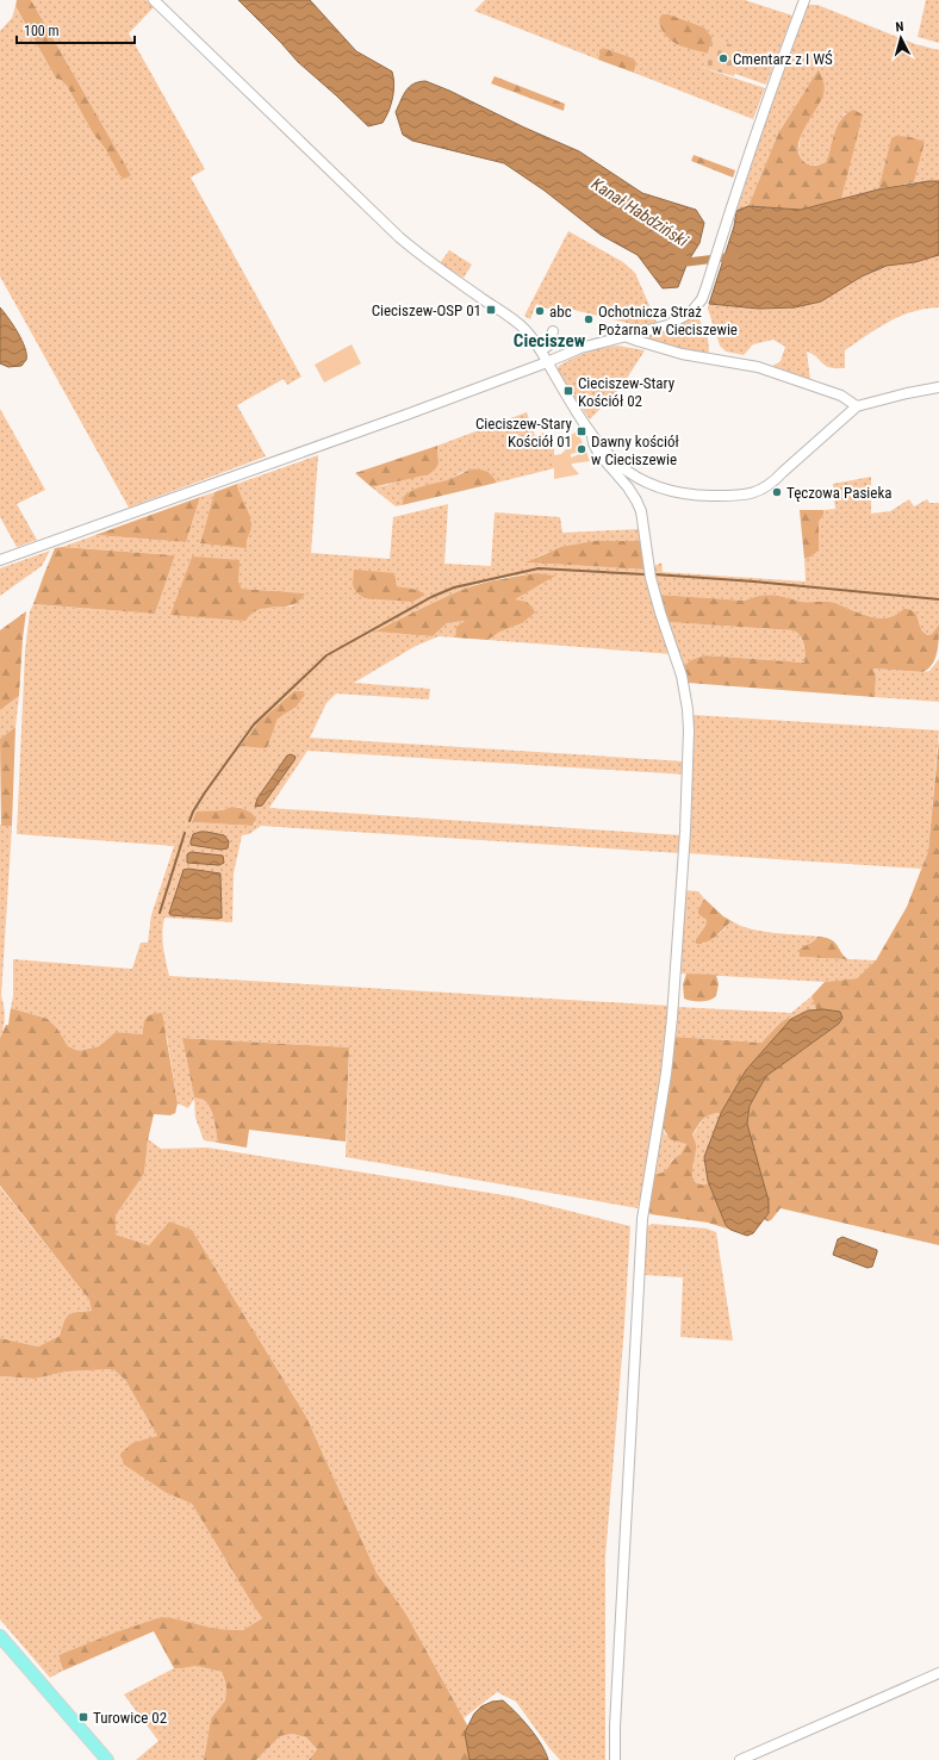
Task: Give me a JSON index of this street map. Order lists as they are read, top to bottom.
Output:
{
  "districts": ["Cieciszew"],
  "water": ["Kanał Habdziński"],
  "places": {
    "other": [
      "Cmentarz z I WŚ",
      "abc",
      "Ochotnicza Straż Pożarna w Cieciszewie",
      "Dawny kościół w Cieciszewie",
      "Tęczowa Pasieka"
    ],
    "transit": [
      "Cieciszew-OSP 01",
      "Cieciszew-Stary Kościół 02",
      "Cieciszew-Stary Kościół 01",
      "Turowice 02"
    ]
  },
  "scale_bar": "100 m",
  "north": "top"
}
